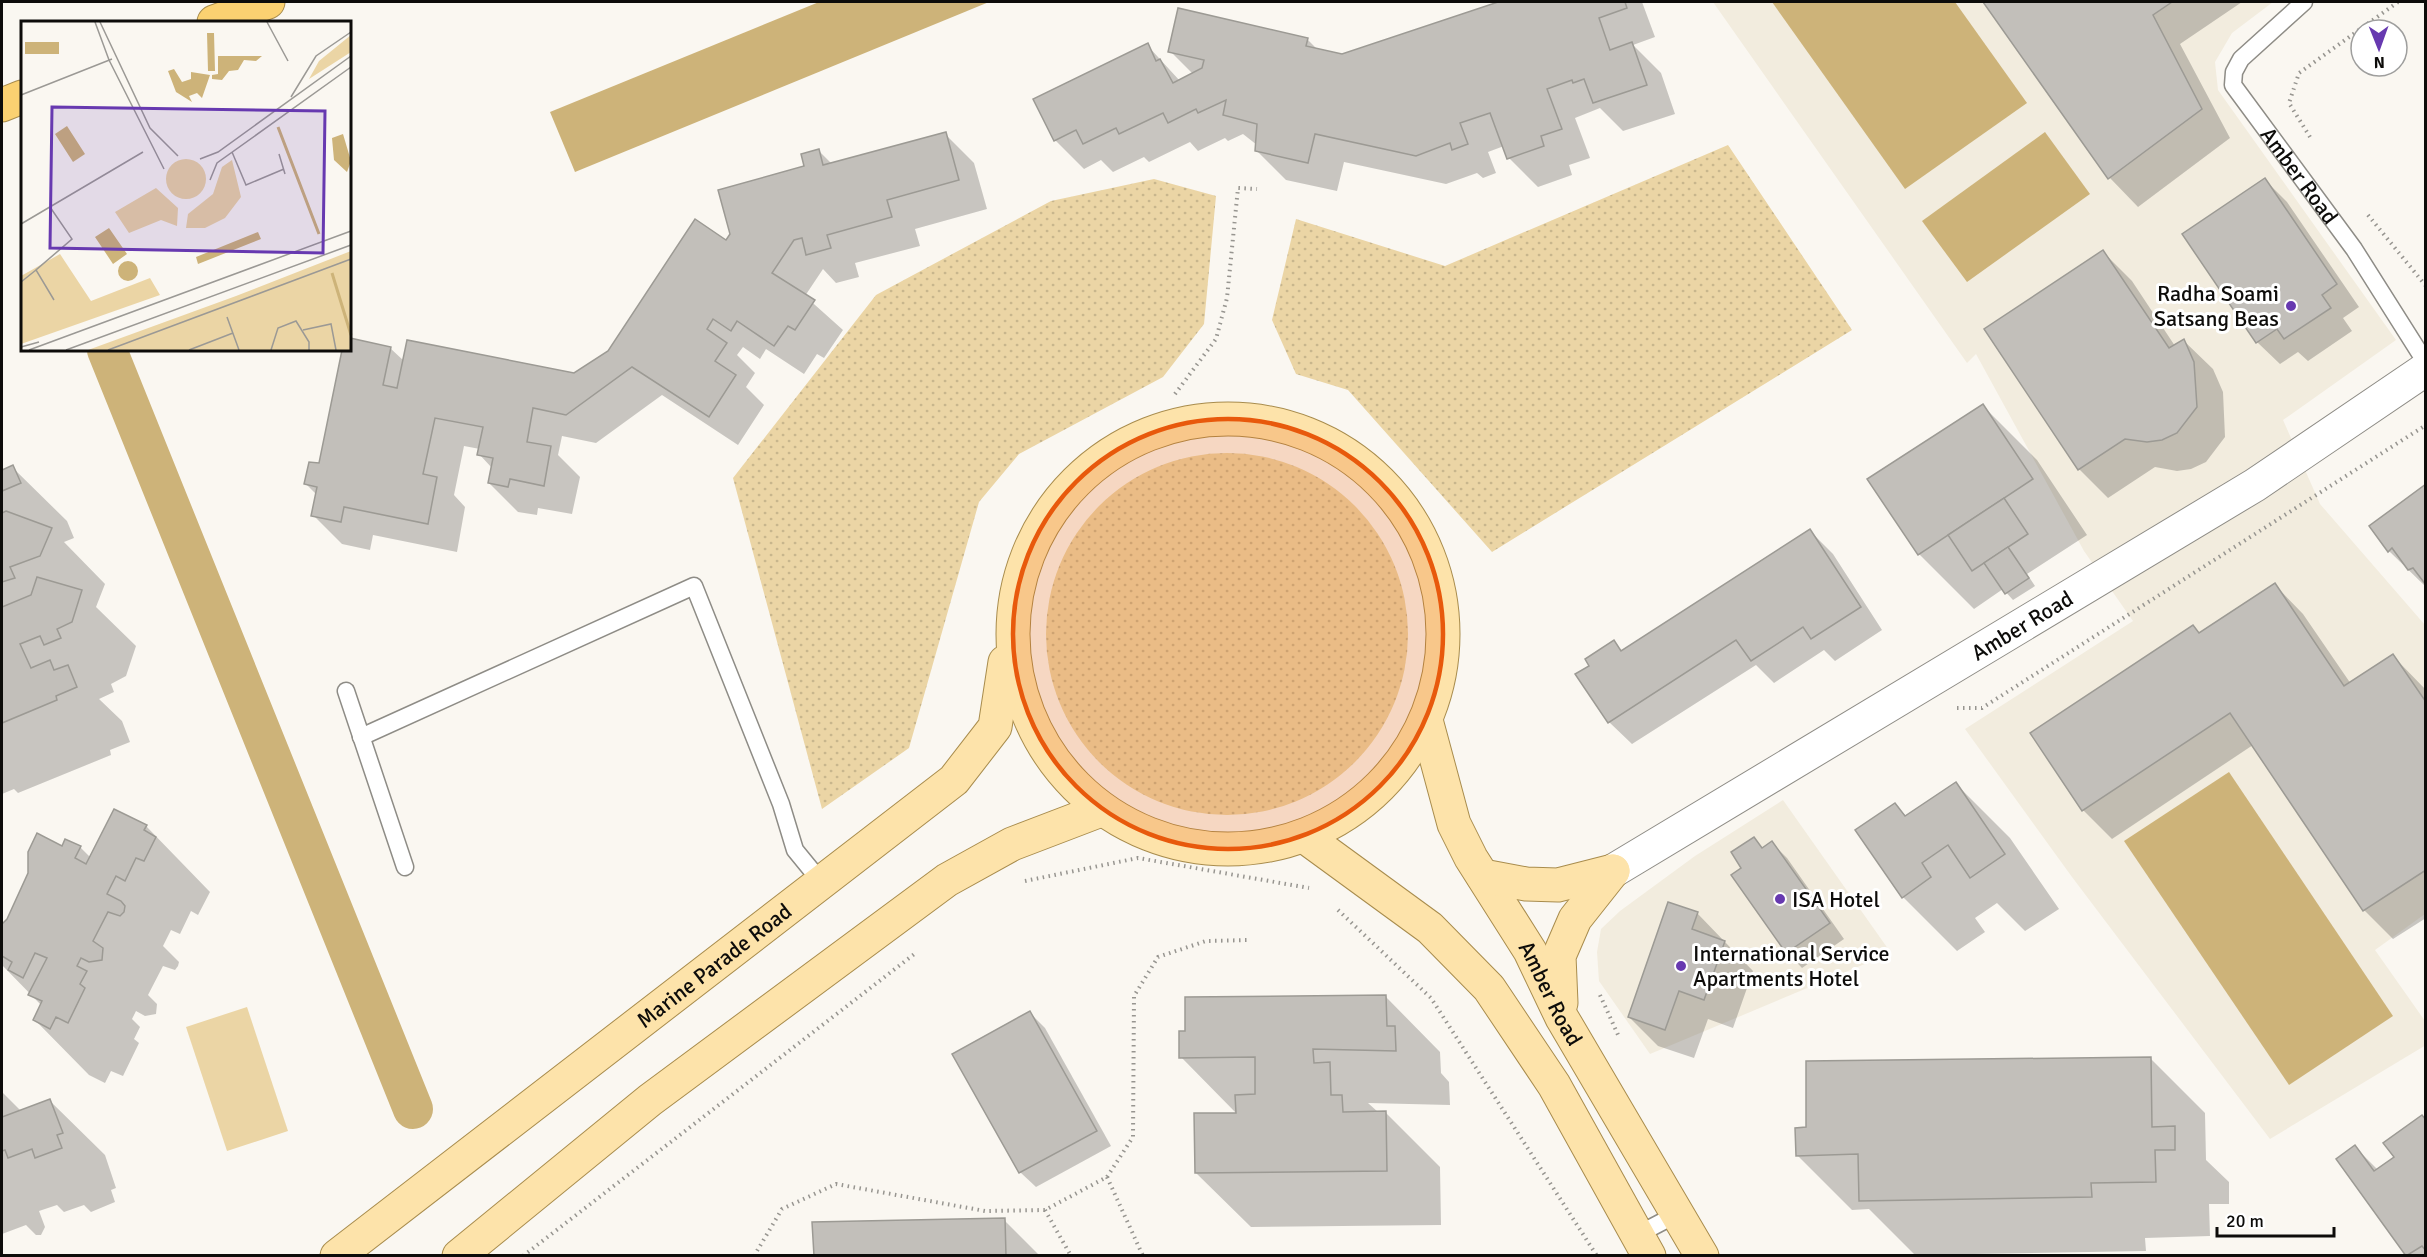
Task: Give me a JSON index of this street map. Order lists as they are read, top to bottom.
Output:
{
  "streets": {
    "main road": ["Amber Road", "Marine Parade Road"]
  },
  "places": ["Radha Soami Satsang Beas", "ISA Hotel", "International Service Apartments Hotel"],
  "scale_bar": "20 m",
  "north": "bottom"
}
